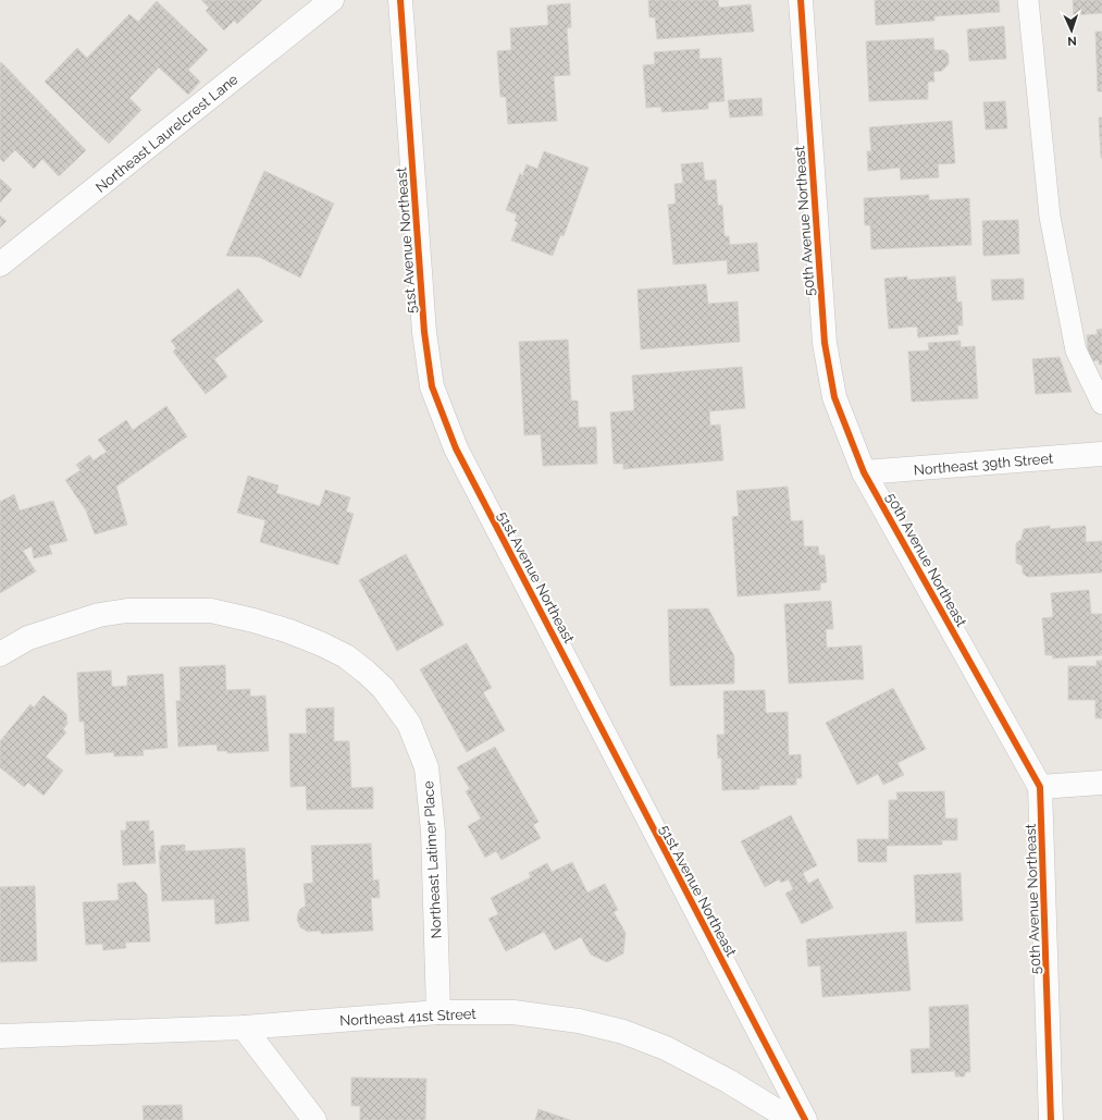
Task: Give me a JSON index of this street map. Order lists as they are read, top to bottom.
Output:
{
  "streets": {
    "street": [
      "Northeast Laurelcrest Lane",
      "50th Avenue Northeast",
      "51st Avenue Northeast",
      "Northeast 39th Street",
      "Northeast Latimer Place",
      "Northeast 41st Street"
    ]
  },
  "crossings": [
    ["50th Avenue Northeast", "Northeast 39th Street"],
    ["Northeast Latimer Place", "Northeast 41st Street"]
  ],
  "north": "bottom"
}
